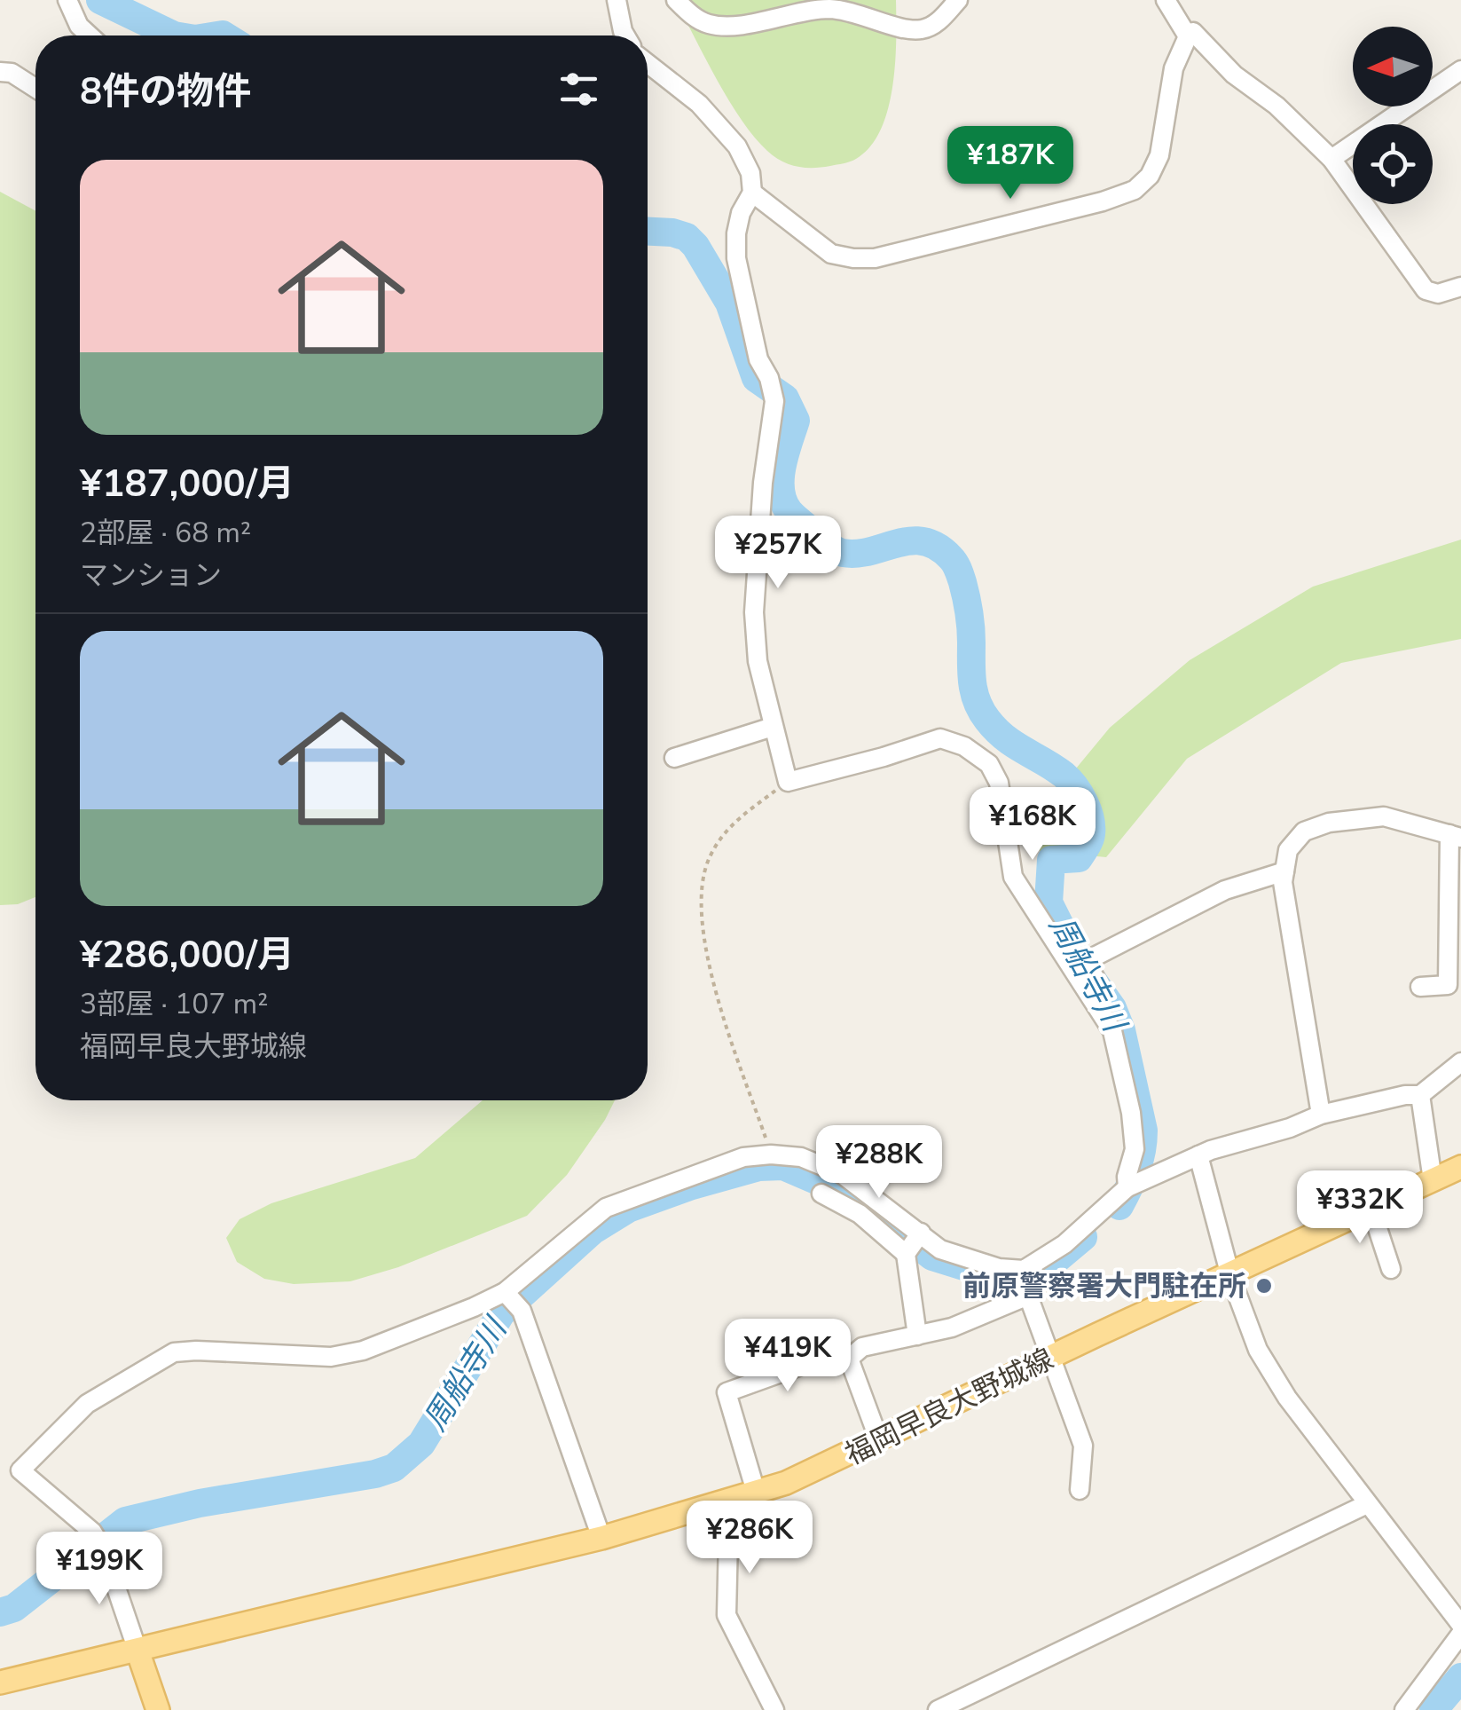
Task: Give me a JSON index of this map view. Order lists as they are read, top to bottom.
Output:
{
  "streets": {
    "main road": ["福岡早良大野城線"]
  },
  "water": ["周船寺川"],
  "places": ["前原警察署大門駐在所"],
  "north": "left",
  "page": {
    "heading": "8件の物件",
    "price": [
      "¥187K",
      "¥257K",
      "¥168K",
      "¥288K",
      "¥332K",
      "¥419K",
      "¥286K",
      "¥199K"
    ],
    "list": [
      {
        "name": "¥187,000/月",
        "note": "2部屋 · 68 m² · マンション"
      },
      {
        "name": "¥286,000/月",
        "note": "3部屋 · 107 m² · 福岡早良大野城線"
      }
    ]
  }
}
